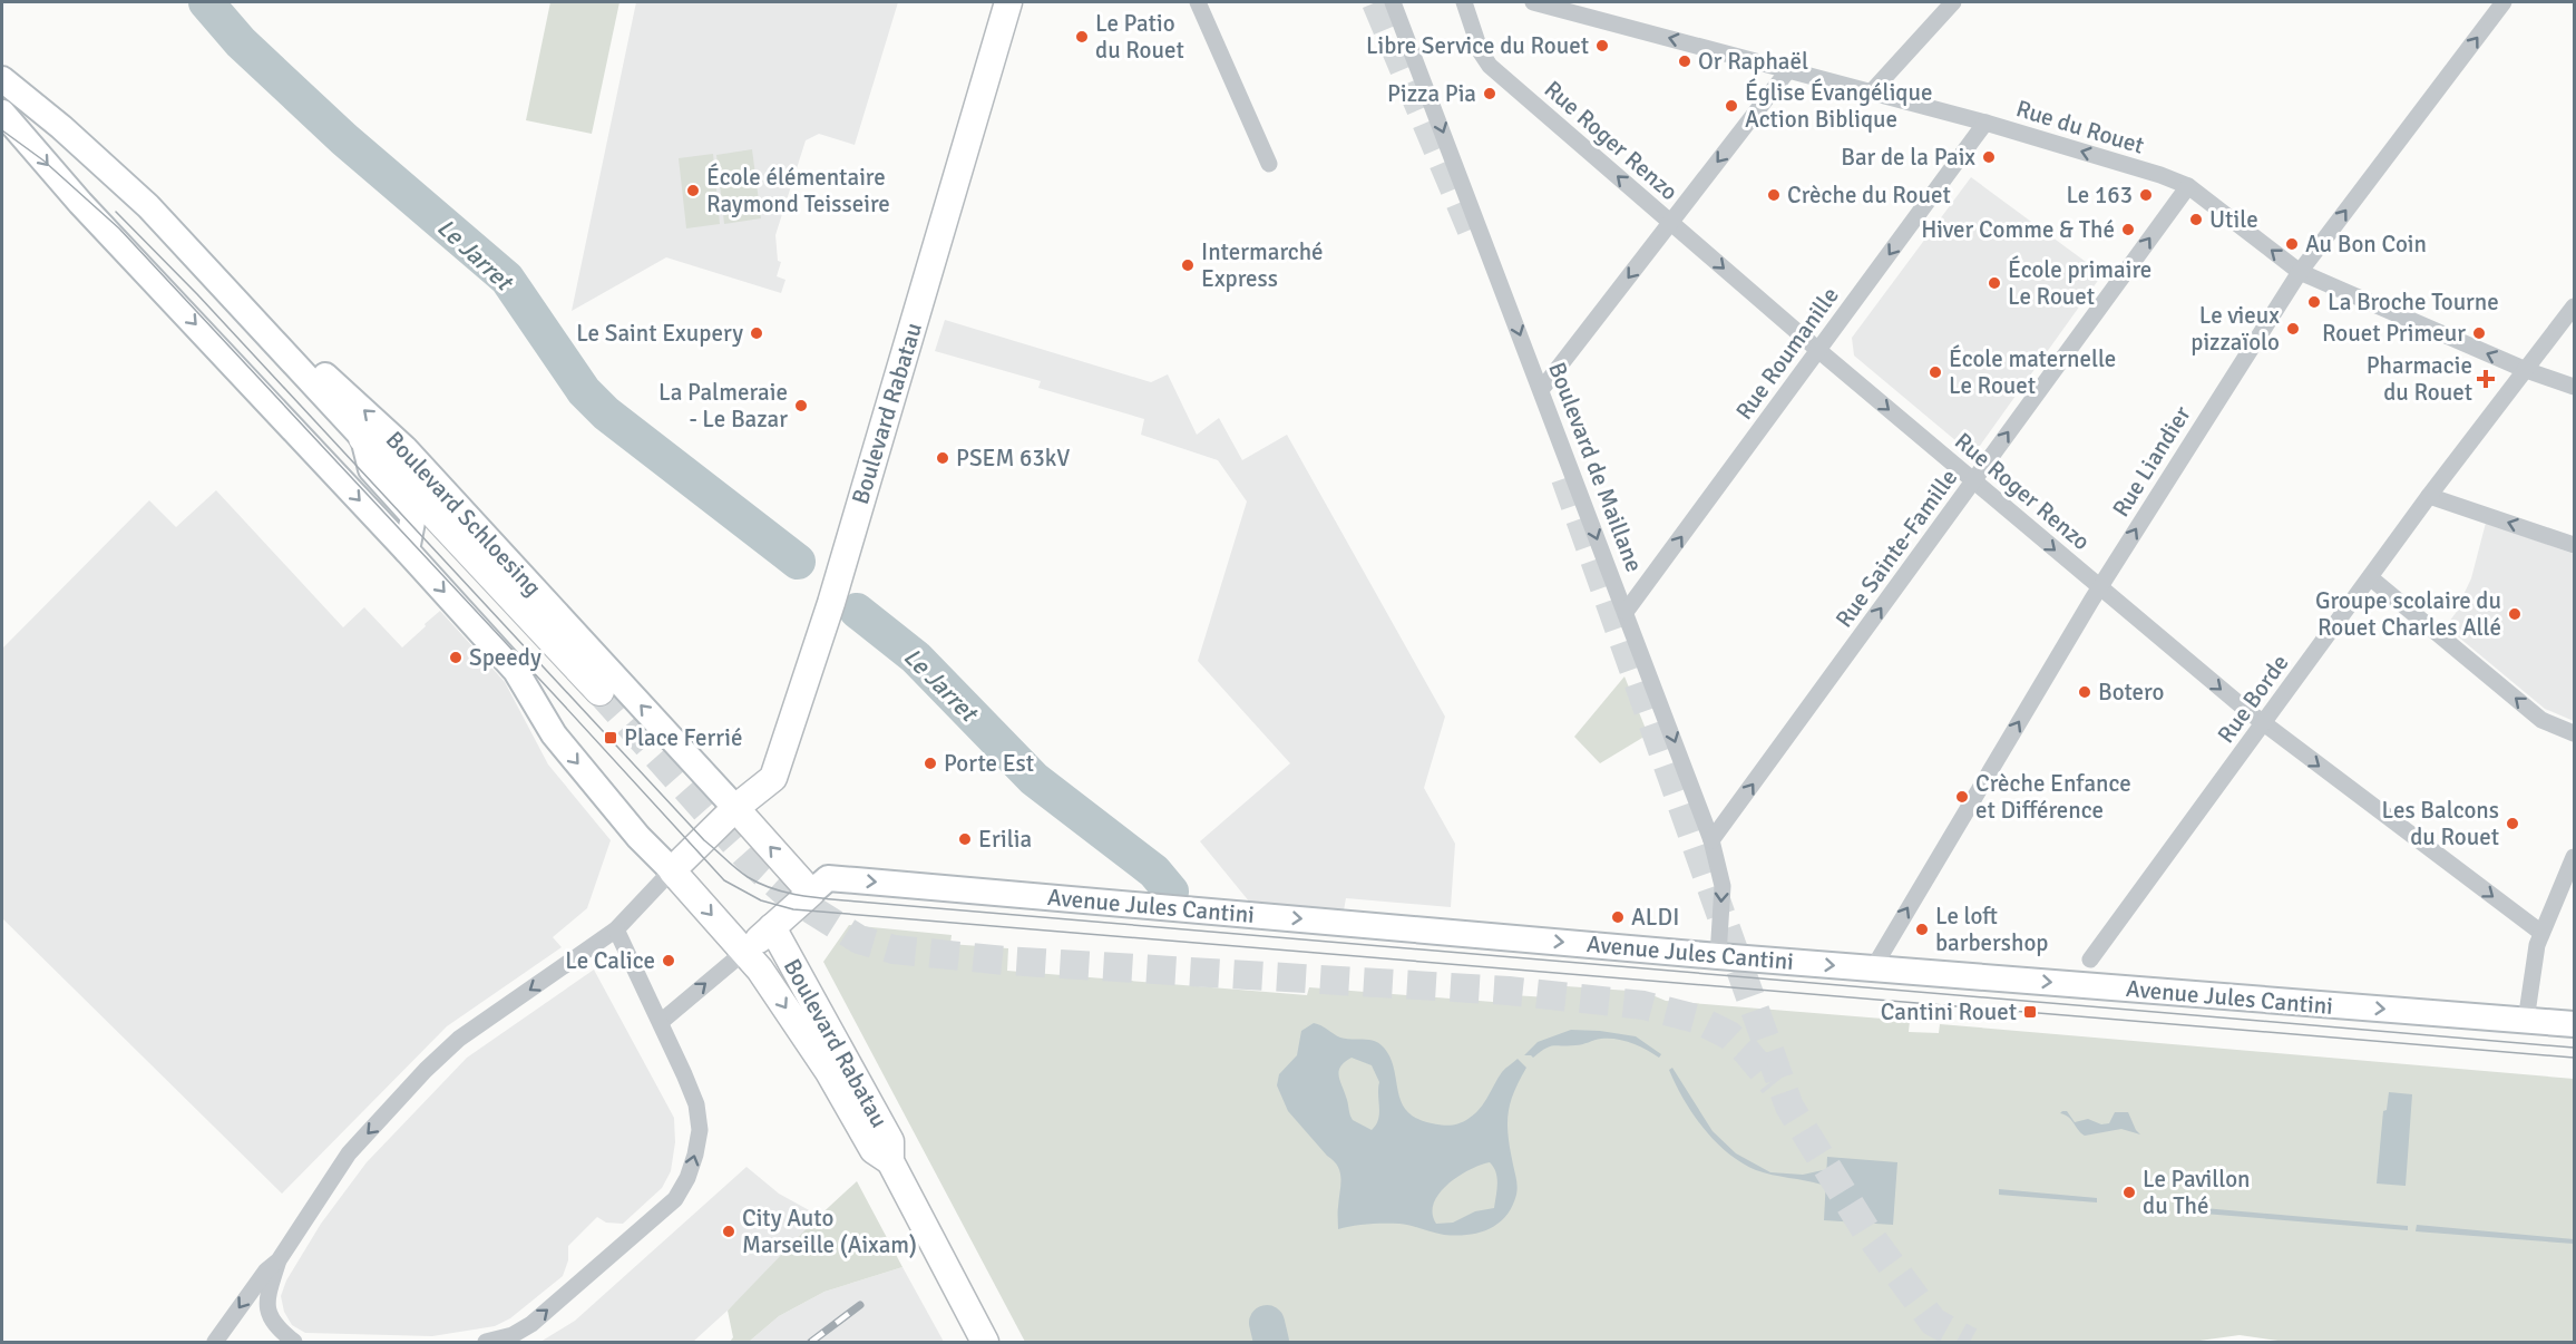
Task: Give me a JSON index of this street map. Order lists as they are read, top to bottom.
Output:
{
  "streets": {
    "main road": ["Boulevard Rabatau", "Boulevard Schloesing", "Avenue Jules Cantini"],
    "street": [
      "Rue du Rouet",
      "Rue Roger Renzo",
      "Rue Roumanille",
      "Rue Liandier",
      "Boulevard de Maillane",
      "Rue Sainte-Famille",
      "Rue Borde"
    ]
  },
  "crossings": [
    ["Rue du Rouet", "Rue Roumanille"],
    ["Rue du Rouet", "Rue Liandier"],
    ["Rue du Rouet", "Rue Sainte-Famille"],
    ["Rue du Rouet", "Rue Borde"],
    ["Rue Roger Renzo", "Rue Roumanille"],
    ["Rue Roger Renzo", "Rue Liandier"],
    ["Rue Roger Renzo", "Rue Sainte-Famille"],
    ["Rue Roger Renzo", "Rue Borde"],
    ["Rue Roumanille", "Boulevard de Maillane"],
    ["Boulevard Rabatau", "Boulevard Schloesing"],
    ["Rue Liandier", "Avenue Jules Cantini"],
    ["Boulevard de Maillane", "Rue Sainte-Famille"],
    ["Boulevard de Maillane", "Avenue Jules Cantini"]
  ],
  "one_way": [
    "Rue du Rouet",
    "Rue Liandier",
    "Boulevard de Maillane",
    "Rue Sainte-Famille",
    "Avenue Jules Cantini"
  ],
  "water": ["Le Jarret"],
  "places": {
    "other": [
      "Le Patio du Rouet",
      "Libre Service du Rouet",
      "Or Raphaël",
      "Pizza Pia",
      "Église Évangélique Action Biblique",
      "Bar de la Paix",
      "École élémentaire Raymond Teisseire",
      "Crèche du Rouet",
      "Le 163",
      "Utile",
      "Hiver Comme & Thé",
      "Au Bon Coin",
      "Intermarché Express",
      "École primaire Le Rouet",
      "La Broche Tourne",
      "Le vieux pizzaïolo",
      "Le Saint Exupery",
      "Rouet Primeur",
      "École maternelle Le Rouet",
      "La Palmeraie - Le Bazar",
      "PSEM 63kV",
      "Groupe scolaire du Rouet Charles Allé",
      "Speedy",
      "Botero",
      "Porte Est",
      "Crèche Enfance et Différence",
      "Les Balcons du Rouet",
      "Erilia",
      "ALDI",
      "Le loft barbershop",
      "Le Calice",
      "Le Pavillon du Thé",
      "City Auto Marseille (Aixam)"
    ],
    "health": ["Pharmacie du Rouet"],
    "transit": ["Place Ferrié", "Cantini Rouet"]
  }
}
